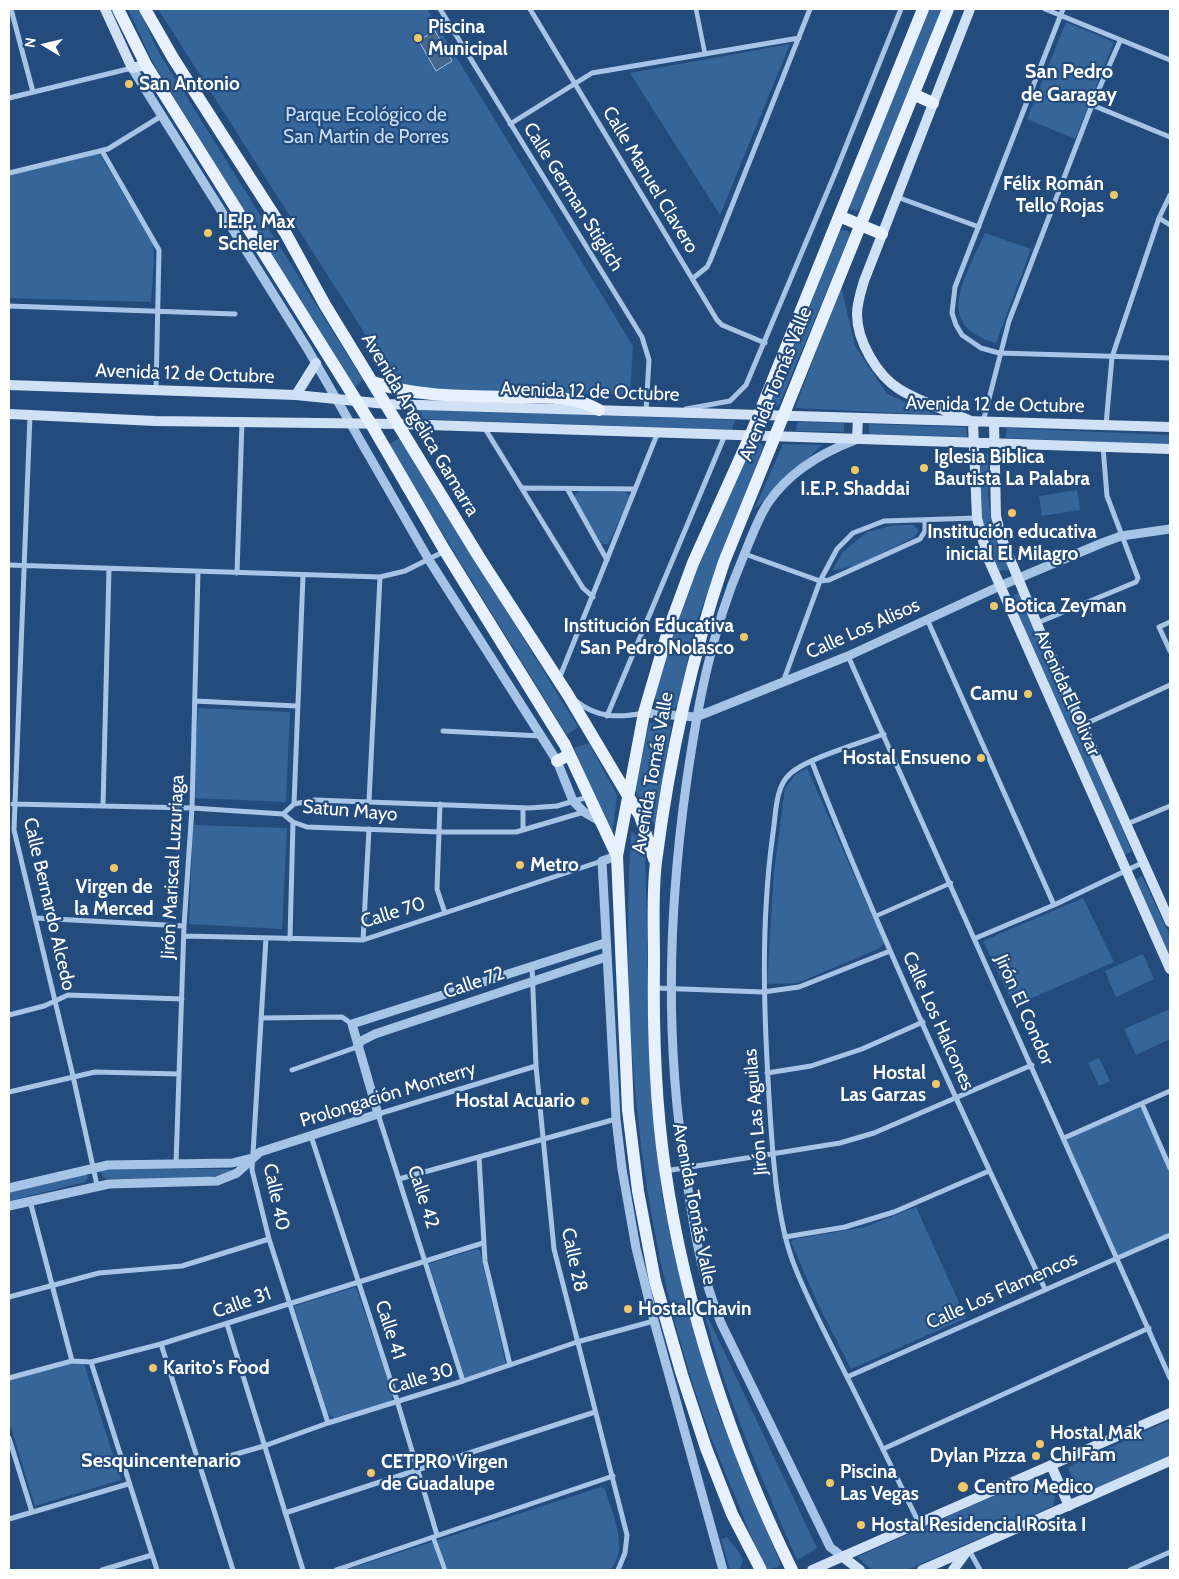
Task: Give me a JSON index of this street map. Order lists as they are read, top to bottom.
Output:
{
  "streets": {
    "main road": [
      "Avenida 12 de Octubre",
      "Avenida Tomás Valle",
      "Avenida Angélica Gamarra",
      "Avenida El Olivar"
    ],
    "street": [
      "Calle Manuel Clavero",
      "Calle German Stiglich",
      "Calle Los Alisos",
      "Satun Mayo",
      "Jirón Mariscal Luzuriaga",
      "Calle Bernardo Alcedo",
      "Calle 70",
      "Calle 72",
      "Jirón El Condor",
      "Calle Los Halcones",
      "Prolongación Monterry",
      "Jirón Las Aguilas",
      "Calle 40",
      "Calle 42",
      "Calle 28",
      "Calle Los Flamencos",
      "Calle 31",
      "Calle 41",
      "Calle 30"
    ]
  },
  "crossings": [
    ["Calle Manuel Clavero", "Avenida Tomás Valle"],
    ["Calle German Stiglich", "Avenida 12 de Octubre"],
    ["Avenida 12 de Octubre", "Avenida Tomás Valle"],
    ["Avenida 12 de Octubre", "Avenida Angélica Gamarra"],
    ["Avenida 12 de Octubre", "Avenida El Olivar"],
    ["Avenida 12 de Octubre", "Calle Bernardo Alcedo"],
    ["Avenida Tomás Valle", "Avenida Angélica Gamarra"],
    ["Avenida Tomás Valle", "Calle Los Alisos"],
    ["Avenida Tomás Valle", "Calle 70"],
    ["Avenida Tomás Valle", "Calle 72"],
    ["Avenida Tomás Valle", "Calle 30"],
    ["Avenida Angélica Gamarra", "Calle Los Alisos"],
    ["Calle Los Alisos", "Avenida El Olivar"],
    ["Calle Los Alisos", "Jirón El Condor"],
    ["Satun Mayo", "Jirón Mariscal Luzuriaga"],
    ["Satun Mayo", "Calle Bernardo Alcedo"],
    ["Jirón Mariscal Luzuriaga", "Calle 70"],
    ["Calle 70", "Calle 40"],
    ["Calle 72", "Calle 42"],
    ["Calle 72", "Calle 28"],
    ["Jirón El Condor", "Jirón Las Aguilas"],
    ["Jirón El Condor", "Calle Los Flamencos"],
    ["Calle Los Halcones", "Jirón Las Aguilas"],
    ["Calle Los Halcones", "Calle Los Flamencos"],
    ["Prolongación Monterry", "Calle 40"],
    ["Prolongación Monterry", "Calle 42"],
    ["Prolongación Monterry", "Calle 28"],
    ["Prolongación Monterry", "Calle 41"],
    ["Jirón Las Aguilas", "Calle Los Flamencos"],
    ["Calle 40", "Calle 31"],
    ["Calle 40", "Calle 30"],
    ["Calle 42", "Calle 31"],
    ["Calle 42", "Calle 30"],
    ["Calle 28", "Calle 30"],
    ["Calle 31", "Calle 41"],
    ["Calle 41", "Calle 30"]
  ],
  "districts": ["San Pedro de Garagay", "Sesquincentenario"],
  "parks": ["Parque Ecológico de San Martin de Porres"],
  "places": [
    "Piscina Municipal",
    "San Antonio",
    "Félix Román Tello Rojas",
    "I.E.P. Max Scheler",
    "Iglesia Biblica Bautista La Palabra",
    "I.E.P. Shaddai",
    "Institución educativa inicial El Milagro",
    "Botica Zeyman",
    "Institución Educativa San Pedro Nolasco",
    "Camu",
    "Hostal Ensueno",
    "Metro",
    "Virgen de la Merced",
    "Hostal Las Garzas",
    "Hostal Acuario",
    "Hostal Chavin",
    "Karito's Food",
    "Hostal Mak Chi Fam",
    "Dylan Pizza",
    "CETPRO Virgen de Guadalupe",
    "Piscina Las Vegas",
    "Centro Medico",
    "Hostal Residencial Rosita I"
  ],
  "north": "left"
}
